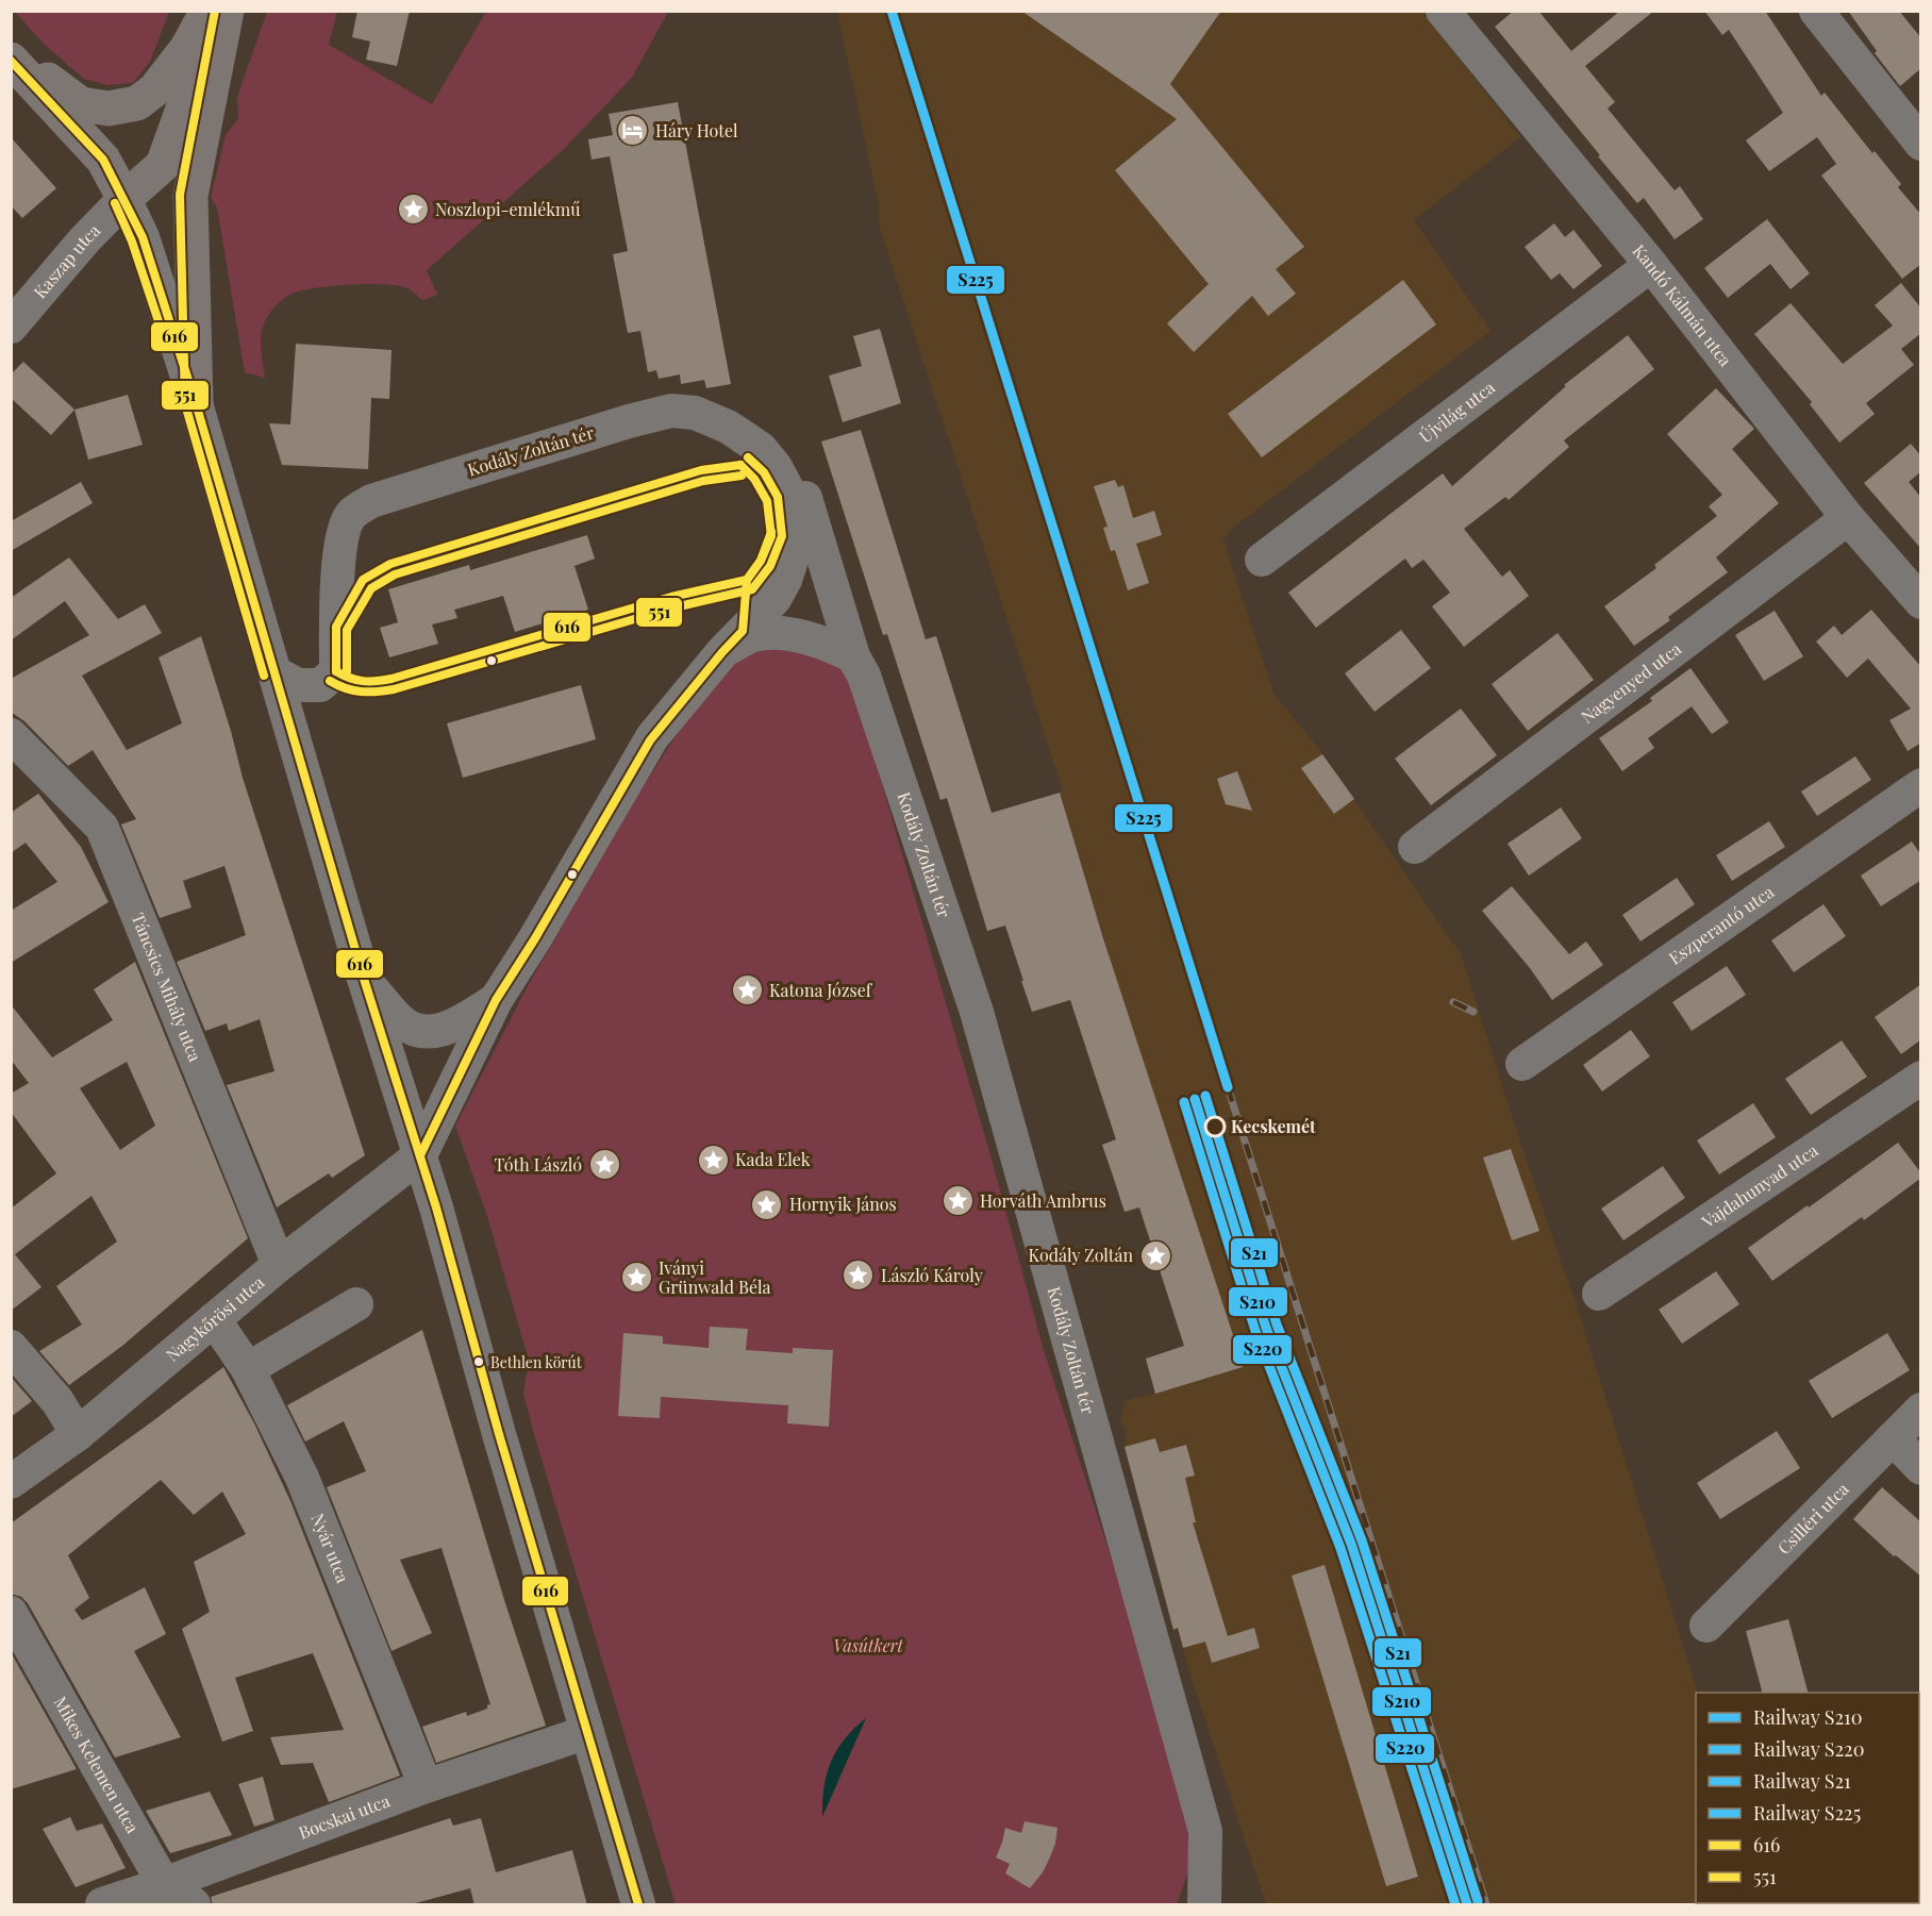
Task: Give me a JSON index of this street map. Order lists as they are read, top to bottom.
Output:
{
  "streets": {
    "street": [
      "Kaszap utca",
      "Kandó Kálmán utca",
      "Újvilág utca",
      "Kodály Zoltán tér",
      "Nagyenyed utca",
      "Eszperantó utca",
      "Táncsics Mihály utca",
      "Vajdahunyad utca",
      "Nagykőrösi utca",
      "Csilléri utca",
      "Nyár utca",
      "Mikes Kelemen utca",
      "Bocskai utca"
    ]
  },
  "crossings": [
    ["Kandó Kálmán utca", "Újvilág utca"],
    ["Kandó Kálmán utca", "Nagyenyed utca"],
    ["Kodály Zoltán tér", "Nagykőrösi utca"],
    ["Táncsics Mihály utca", "Nagykőrösi utca"],
    ["Nagykőrösi utca", "Nyár utca"],
    ["Nyár utca", "Bocskai utca"],
    ["Mikes Kelemen utca", "Bocskai utca"]
  ],
  "parks": ["Vasútkert"],
  "places": {
    "hotel": ["Háry Hotel"],
    "place": [
      "Noszlopi-emlékmű",
      "Katona József",
      "Kada Elek",
      "Tóth László",
      "Horváth Ambrus",
      "Hornyik János",
      "Kodály Zoltán",
      "László Károly",
      "Iványi Grünwald Béla"
    ],
    "other": ["Kecskemét", "Bethlen körút"]
  },
  "lines": [
    "rail line S225",
    "transit line 551",
    "transit line 616",
    "rail line S21",
    "rail line S210",
    "rail line S220"
  ],
  "legend": [
    "Railway S210",
    "Railway S220",
    "Railway S21",
    "Railway S225",
    "616",
    "551"
  ]
}
